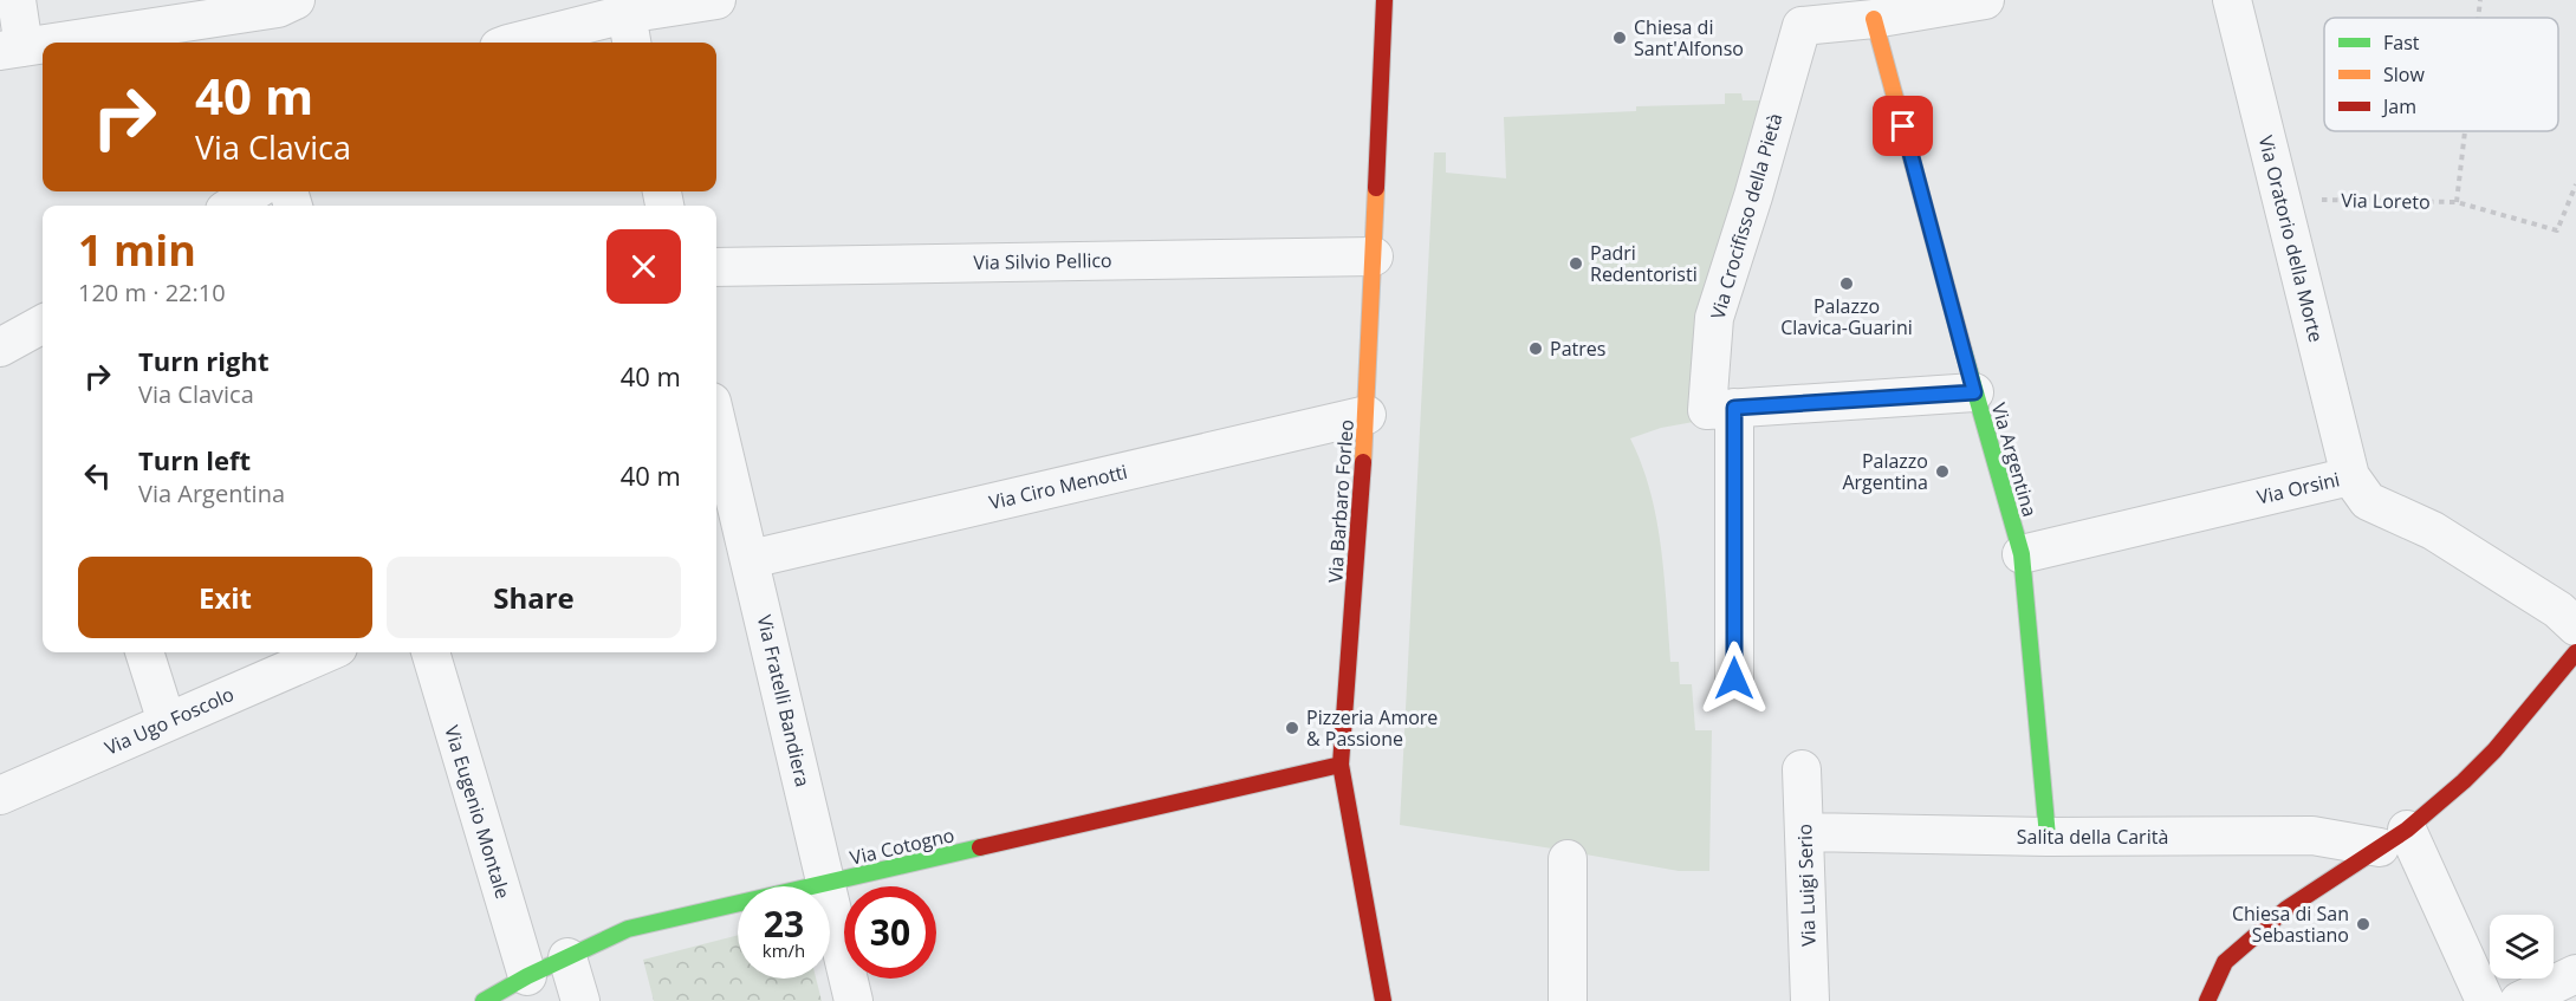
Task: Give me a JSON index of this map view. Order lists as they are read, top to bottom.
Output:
{
  "streets": {
    "street": [
      "Via Crocifisso della Pietà",
      "Via Oratorio della Morte",
      "Via Silvio Pellico",
      "Via Argentina",
      "Via Ciro Menotti",
      "Via Orsini",
      "Via Barbaro Forleo",
      "Via Fratelli Bandiera",
      "Via Ugo Foscolo",
      "Via Eugenio Montale",
      "Salita della Carità",
      "Via Cotogno",
      "Via Luigi Serio"
    ],
    "path": ["Via Loreto"]
  },
  "crossings": [
    ["Via Loreto", "Via Oratorio della Morte"],
    ["Via Oratorio della Morte", "Via Orsini"],
    ["Via Silvio Pellico", "Via Barbaro Forleo"],
    ["Via Argentina", "Via Orsini"],
    ["Via Argentina", "Salita della Carità"],
    ["Via Ciro Menotti", "Via Barbaro Forleo"],
    ["Via Ciro Menotti", "Via Fratelli Bandiera"],
    ["Via Barbaro Forleo", "Via Cotogno"],
    ["Via Fratelli Bandiera", "Via Cotogno"],
    ["Via Eugenio Montale", "Via Cotogno"],
    ["Salita della Carità", "Via Luigi Serio"]
  ],
  "places": [
    "Chiesa di Sant'Alfonso",
    "Padri Redentoristi",
    "Palazzo Clavica-Guarini",
    "Patres",
    "Palazzo Argentina",
    "Pizzeria Amore & Passione",
    "Chiesa di San Sebastiano"
  ],
  "legend": ["Fast", "Slow", "Jam"],
  "page": {
    "turn": ["40 m", "Via Clavica"],
    "heading": ["1 min", "120 m · 22:10"],
    "list": [
      {
        "name": "Turn right",
        "note": "Via Clavica",
        "value": "40 m"
      },
      {
        "name": "Turn left",
        "note": "Via Argentina",
        "value": "40 m"
      }
    ],
    "buttons": ["Exit", "Share"],
    "speed": "23 km/h",
    "limit": "30"
  }
}
